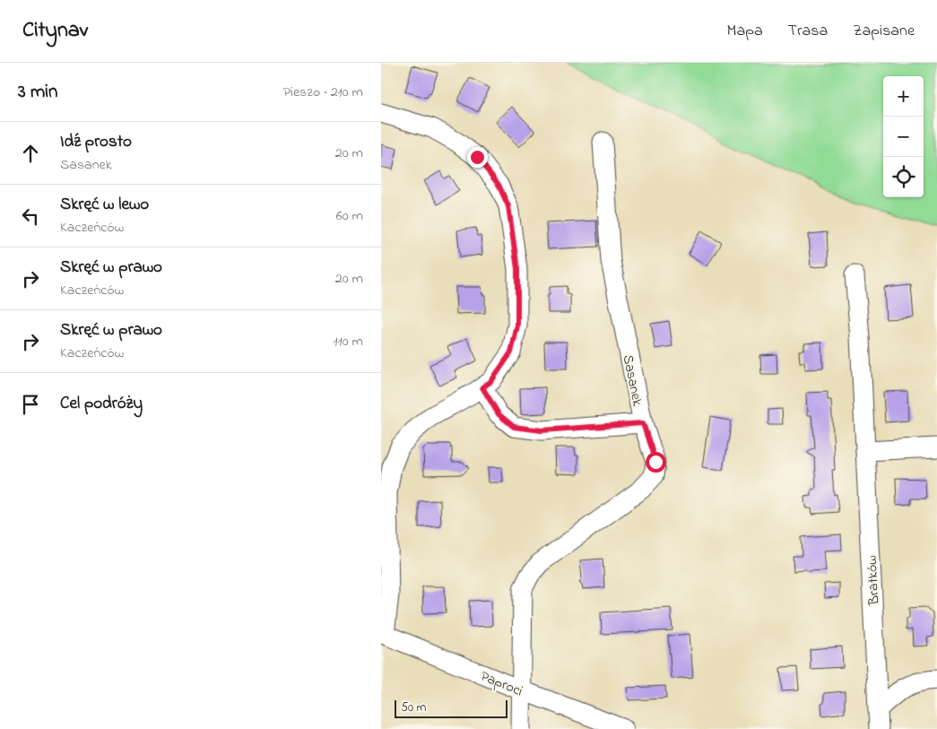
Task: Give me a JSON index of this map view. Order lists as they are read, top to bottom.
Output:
{
  "streets": {
    "street": ["Sasanek", "Bratków", "Paproci"]
  },
  "crossings": [
    ["Sasanek", "Paproci"]
  ],
  "scale_bar": "50 m",
  "page": {
    "header": "Citynav",
    "nav": ["Mapa", "Trasa", "Zapisane"],
    "heading": ["3 min", "Pieszo · 210 m"],
    "map_buttons": ["+", "−"],
    "list": [
      ["Idź prosto", "Sasanek", "20 m"],
      ["Skręć w lewo", "Kaczeńców", "60 m"],
      ["Skręć w prawo", "Kaczeńców", "20 m"],
      ["Skręć w prawo", "Kaczeńców", "110 m"],
      "Cel podróży"
    ],
    "scale": "50 m"
  }
}
